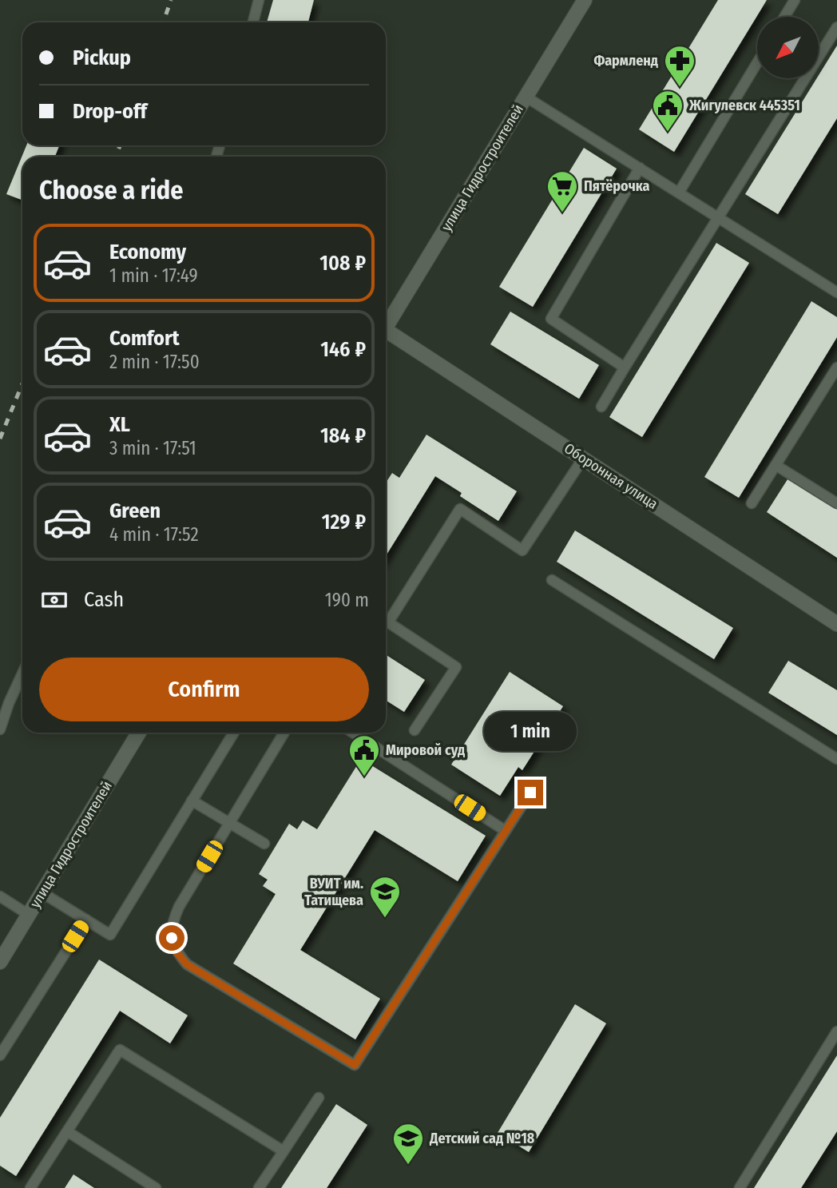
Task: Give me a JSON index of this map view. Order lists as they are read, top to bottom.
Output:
{
  "streets": {
    "street": ["улица Гидростроителей", "Оборонная улица"]
  },
  "places": {
    "pharmacy": ["Фармленд"],
    "public building": ["Жигулевск 445351", "Мировой суд"],
    "supermarket": ["Пятёрочка"],
    "school or university": ["ВУИТ им. Татищева", "Детский сад №18"]
  },
  "north": "bottom left",
  "page": {
    "banner": ["Pickup", "Drop-off"],
    "heading": "Choose a ride",
    "list": [
      {
        "name": "Economy",
        "note": "1 min · 17:49",
        "value": "108 ₽"
      },
      {
        "name": "Comfort",
        "note": "2 min · 17:50",
        "value": "146 ₽"
      },
      {
        "name": "XL",
        "note": "3 min · 17:51",
        "value": "184 ₽"
      },
      {
        "name": "Green",
        "note": "4 min · 17:52",
        "value": "129 ₽"
      }
    ],
    "pay": ["Cash", "190 m"],
    "buttons": "Confirm",
    "bubble": "1 min"
  }
}
